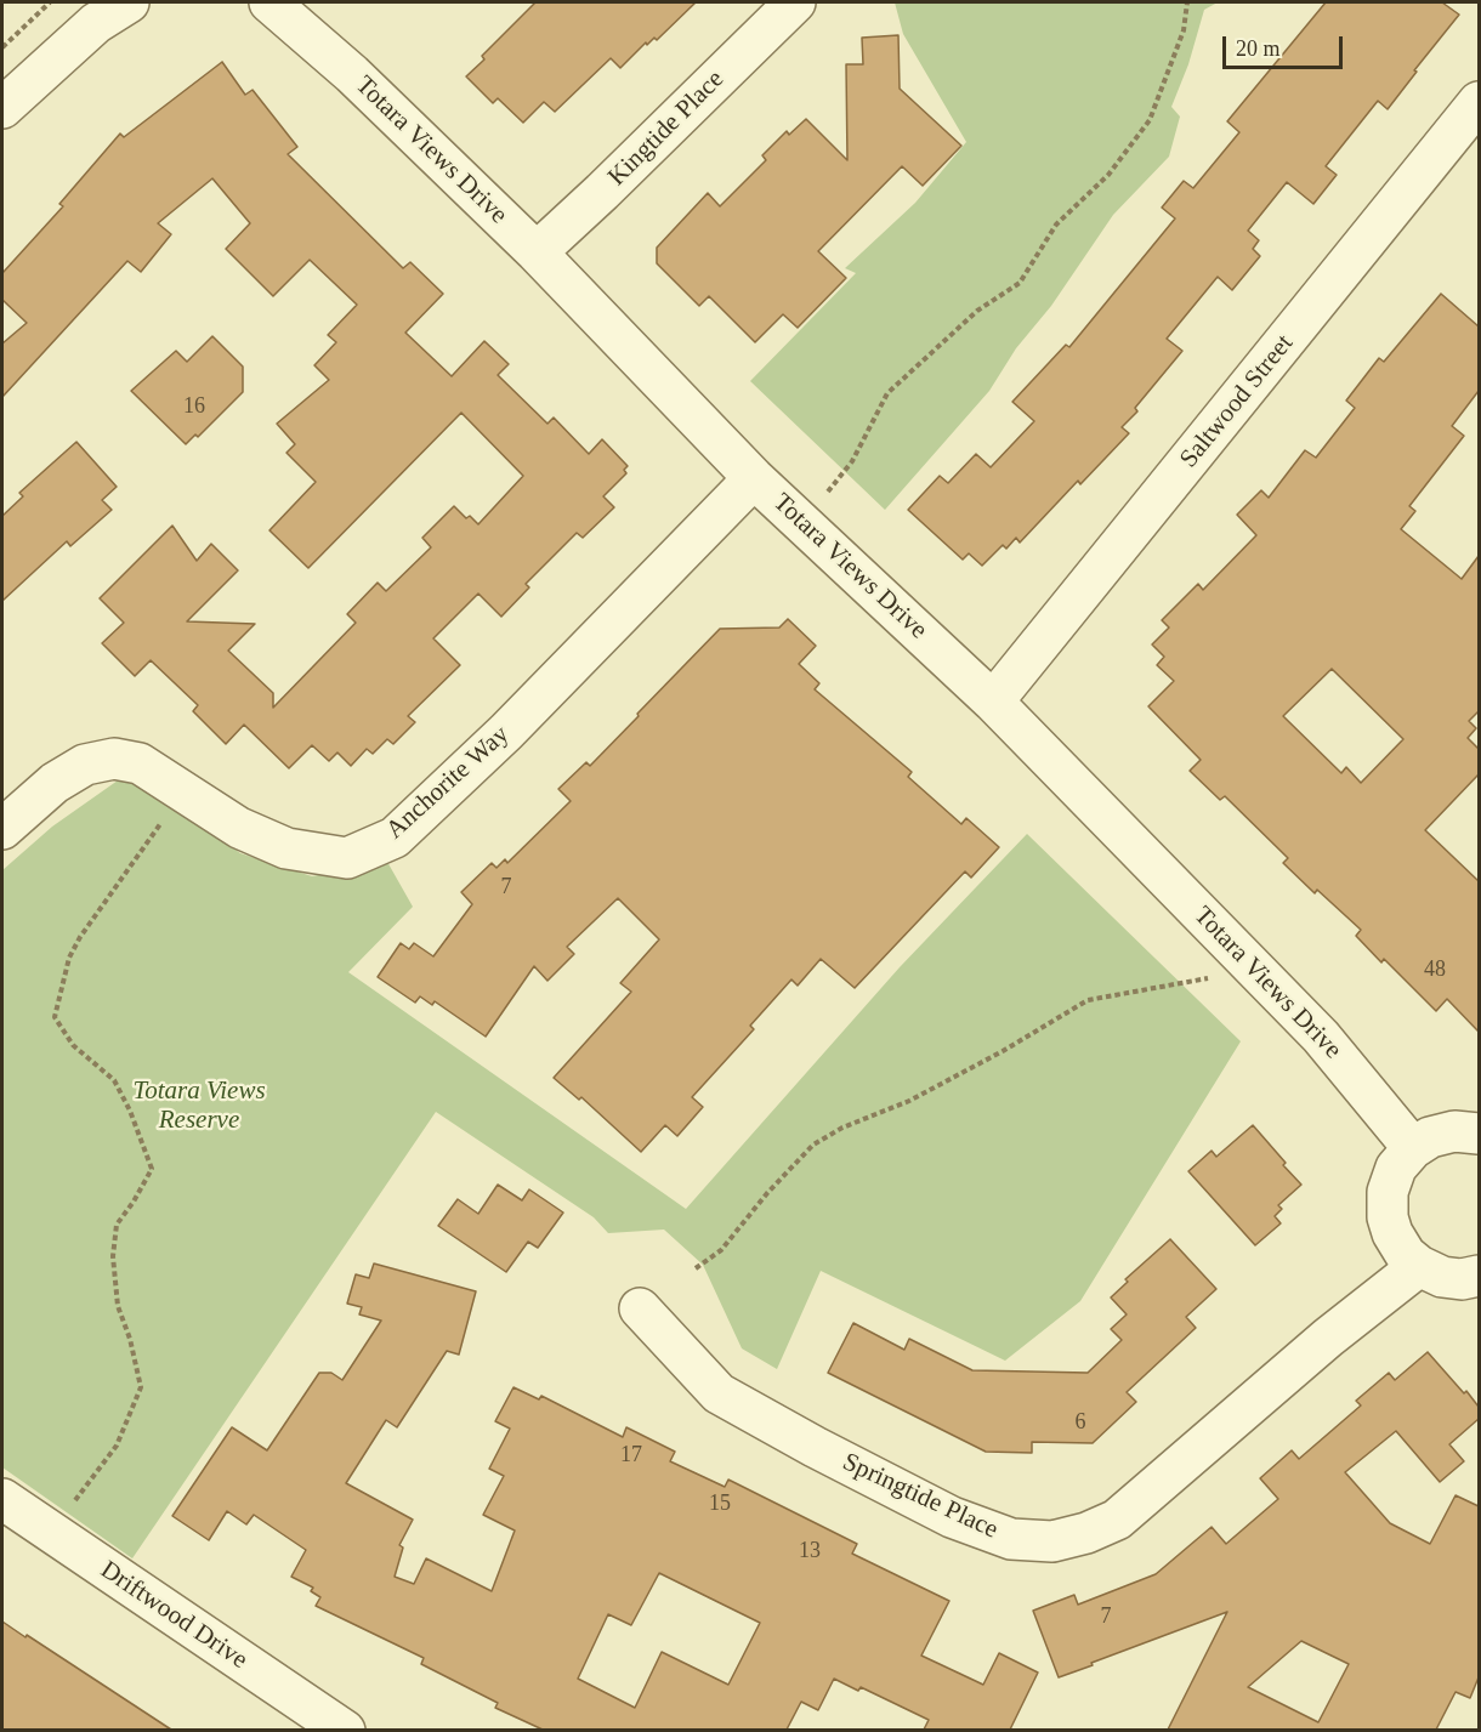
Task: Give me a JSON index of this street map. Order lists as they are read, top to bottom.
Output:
{
  "streets": {
    "street": [
      "Kingtide Place",
      "Totara Views Drive",
      "Saltwood Street",
      "Anchorite Way",
      "Springtide Place",
      "Driftwood Drive"
    ]
  },
  "crossings": [
    ["Kingtide Place", "Totara Views Drive"],
    ["Totara Views Drive", "Saltwood Street"],
    ["Totara Views Drive", "Anchorite Way"]
  ],
  "parks": ["Totara Views Reserve"],
  "house_numbers": [
    "16",
    "7",
    "48",
    "6",
    "17",
    "15",
    "13",
    "7"
  ],
  "scale_bar": "20 m"
}
